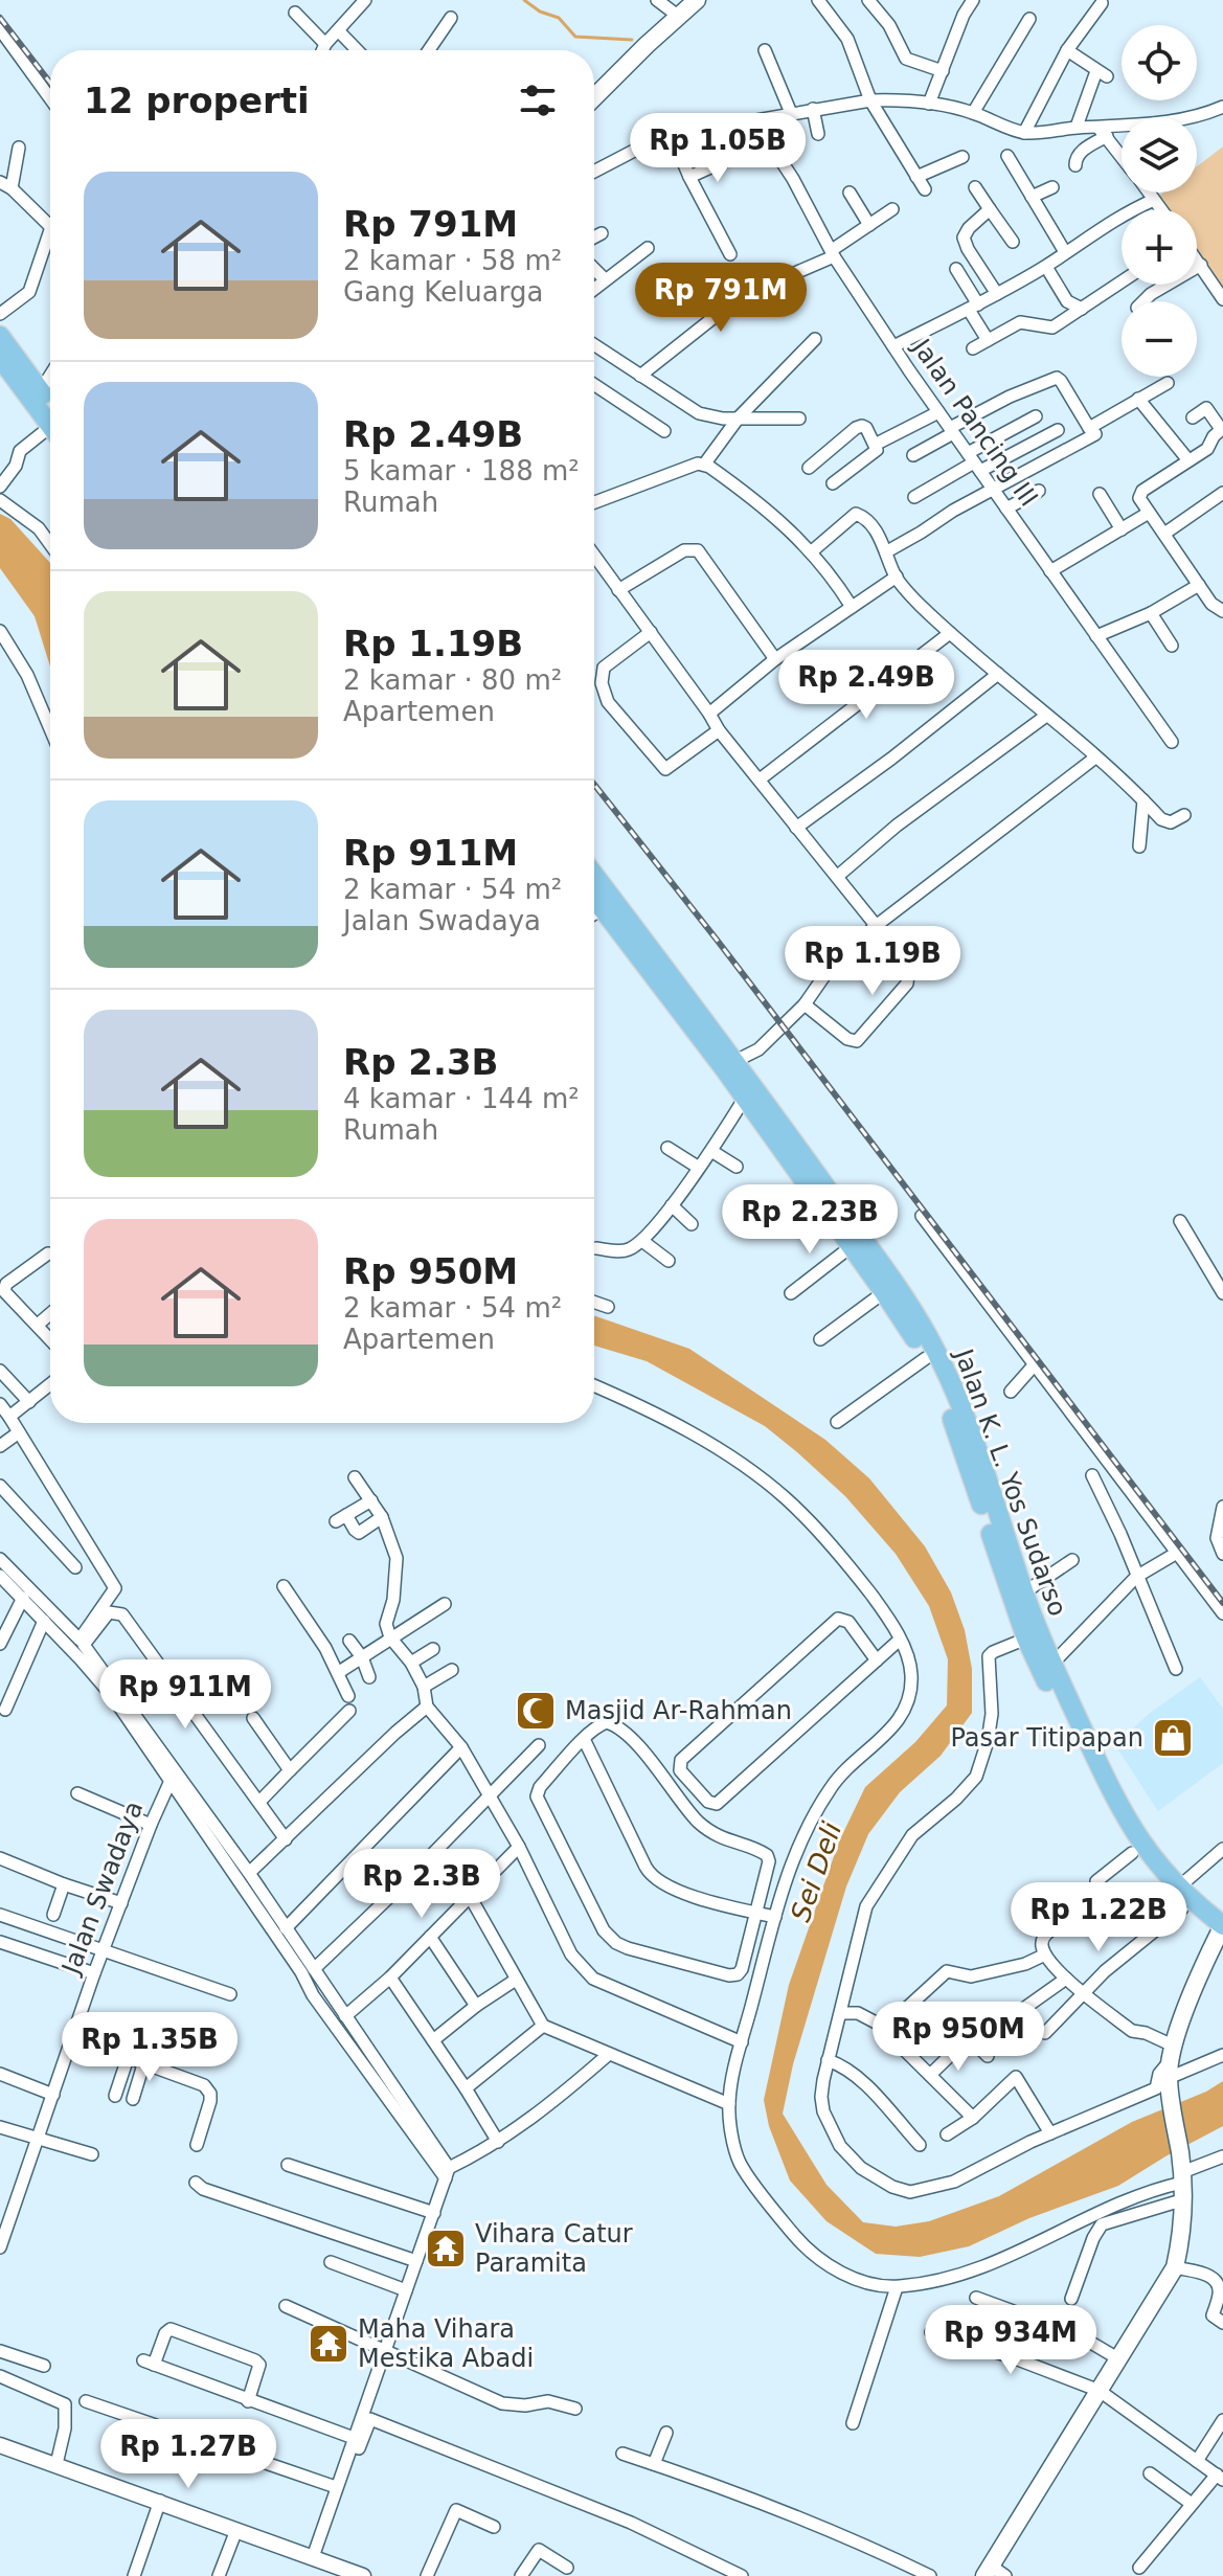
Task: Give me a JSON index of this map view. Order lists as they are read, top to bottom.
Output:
{
  "streets": {
    "highway": ["Jalan K. L. Yos Sudarso"],
    "street": ["Jalan Pancing III", "Jalan Swadaya"]
  },
  "water": ["Sei Deli"],
  "places": {
    "mosque": ["Masjid Ar-Rahman"],
    "shop": ["Pasar Titipapan"],
    "temple": ["Vihara Catur Paramita", "Maha Vihara Mestika Abadi"]
  },
  "page": {
    "map_buttons": ["+", "−"],
    "heading": "12 properti",
    "price": [
      "Rp 1.05B",
      "Rp 791M",
      "Rp 2.49B",
      "Rp 1.19B",
      "Rp 2.23B",
      "Rp 911M",
      "Rp 2.3B",
      "Rp 1.22B",
      "Rp 950M",
      "Rp 1.35B",
      "Rp 934M",
      "Rp 1.27B"
    ],
    "list": [
      {
        "name": "Rp 791M",
        "note": "2 kamar · 58 m² · Gang Keluarga"
      },
      {
        "name": "Rp 2.49B",
        "note": "5 kamar · 188 m² · Rumah"
      },
      {
        "name": "Rp 1.19B",
        "note": "2 kamar · 80 m² · Apartemen"
      },
      {
        "name": "Rp 911M",
        "note": "2 kamar · 54 m² · Jalan Swadaya"
      },
      {
        "name": "Rp 2.3B",
        "note": "4 kamar · 144 m² · Rumah"
      },
      {
        "name": "Rp 950M",
        "note": "2 kamar · 54 m² · Apartemen"
      }
    ]
  }
}
